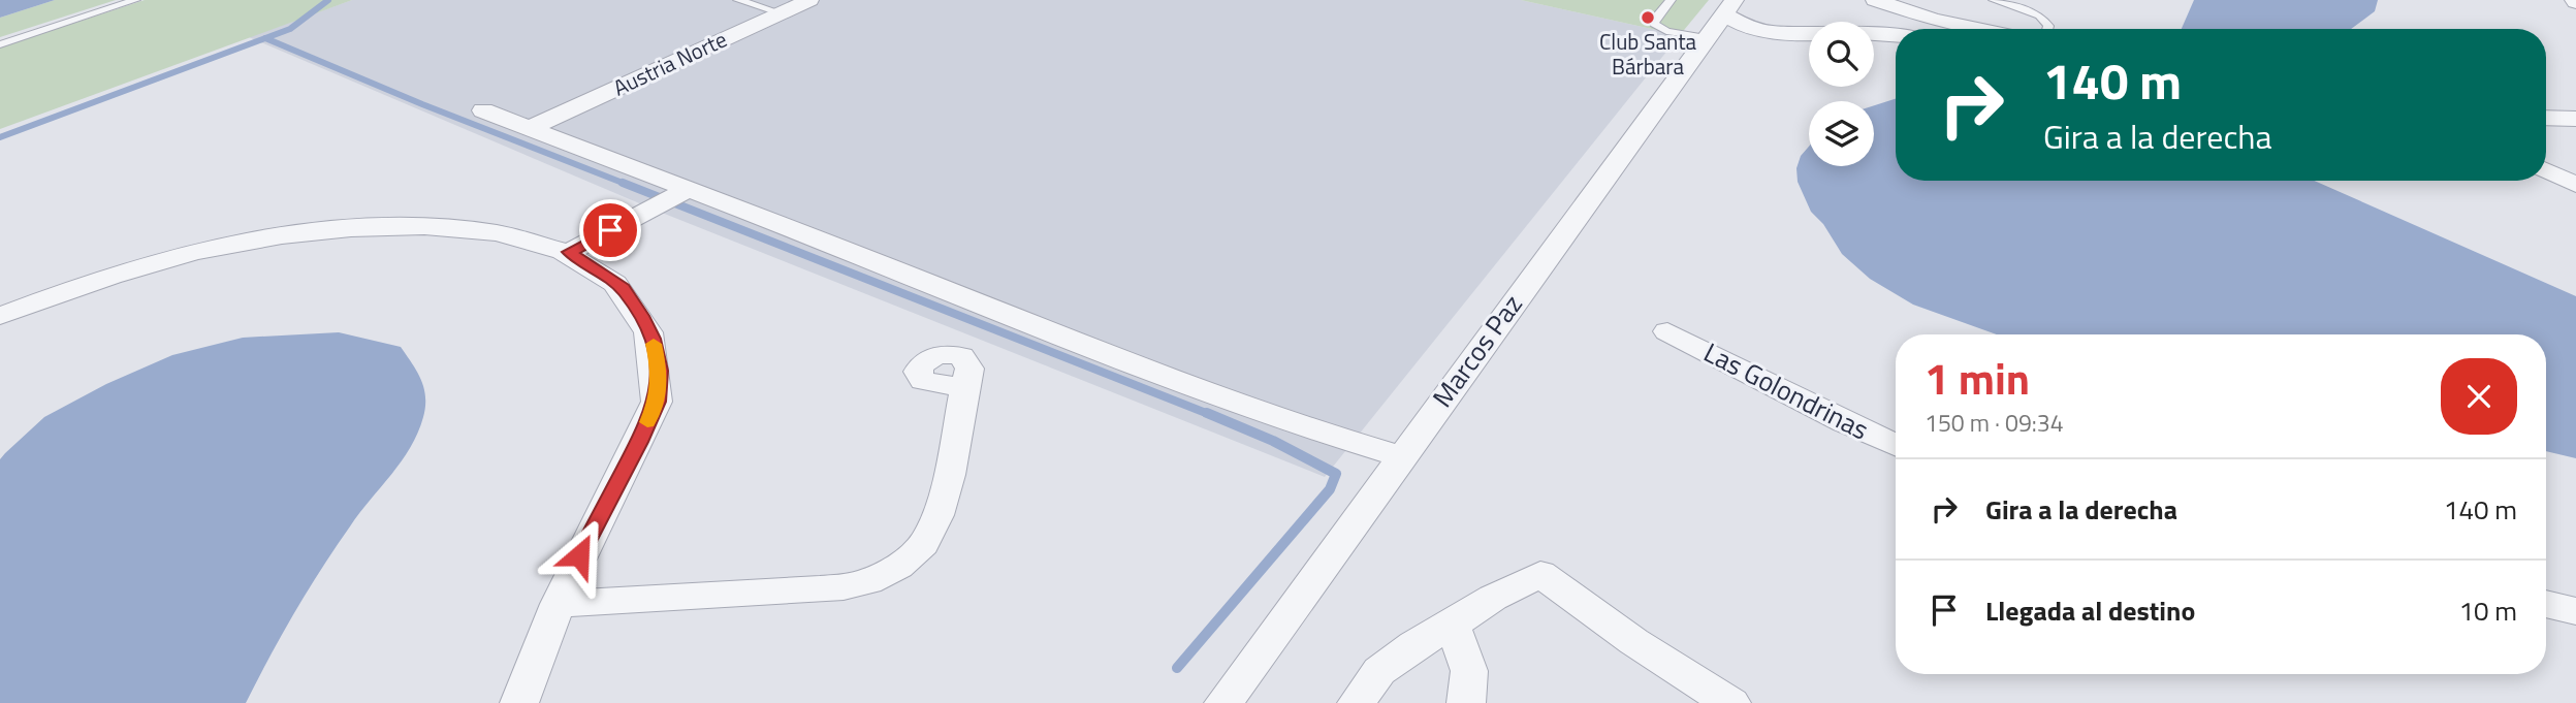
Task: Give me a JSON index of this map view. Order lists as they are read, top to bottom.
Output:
{
  "streets": {
    "street": ["Austria Norte", "Marcos Paz", "Las Golondrinas"]
  },
  "places": ["Club Santa Bárbara"],
  "page": {
    "turn": ["140 m", "Gira a la derecha"],
    "heading": ["1 min", "150 m · 09:34"],
    "list": [
      {
        "name": "Gira a la derecha",
        "value": "140 m"
      },
      {
        "name": "Llegada al destino",
        "value": "10 m"
      }
    ]
  }
}
